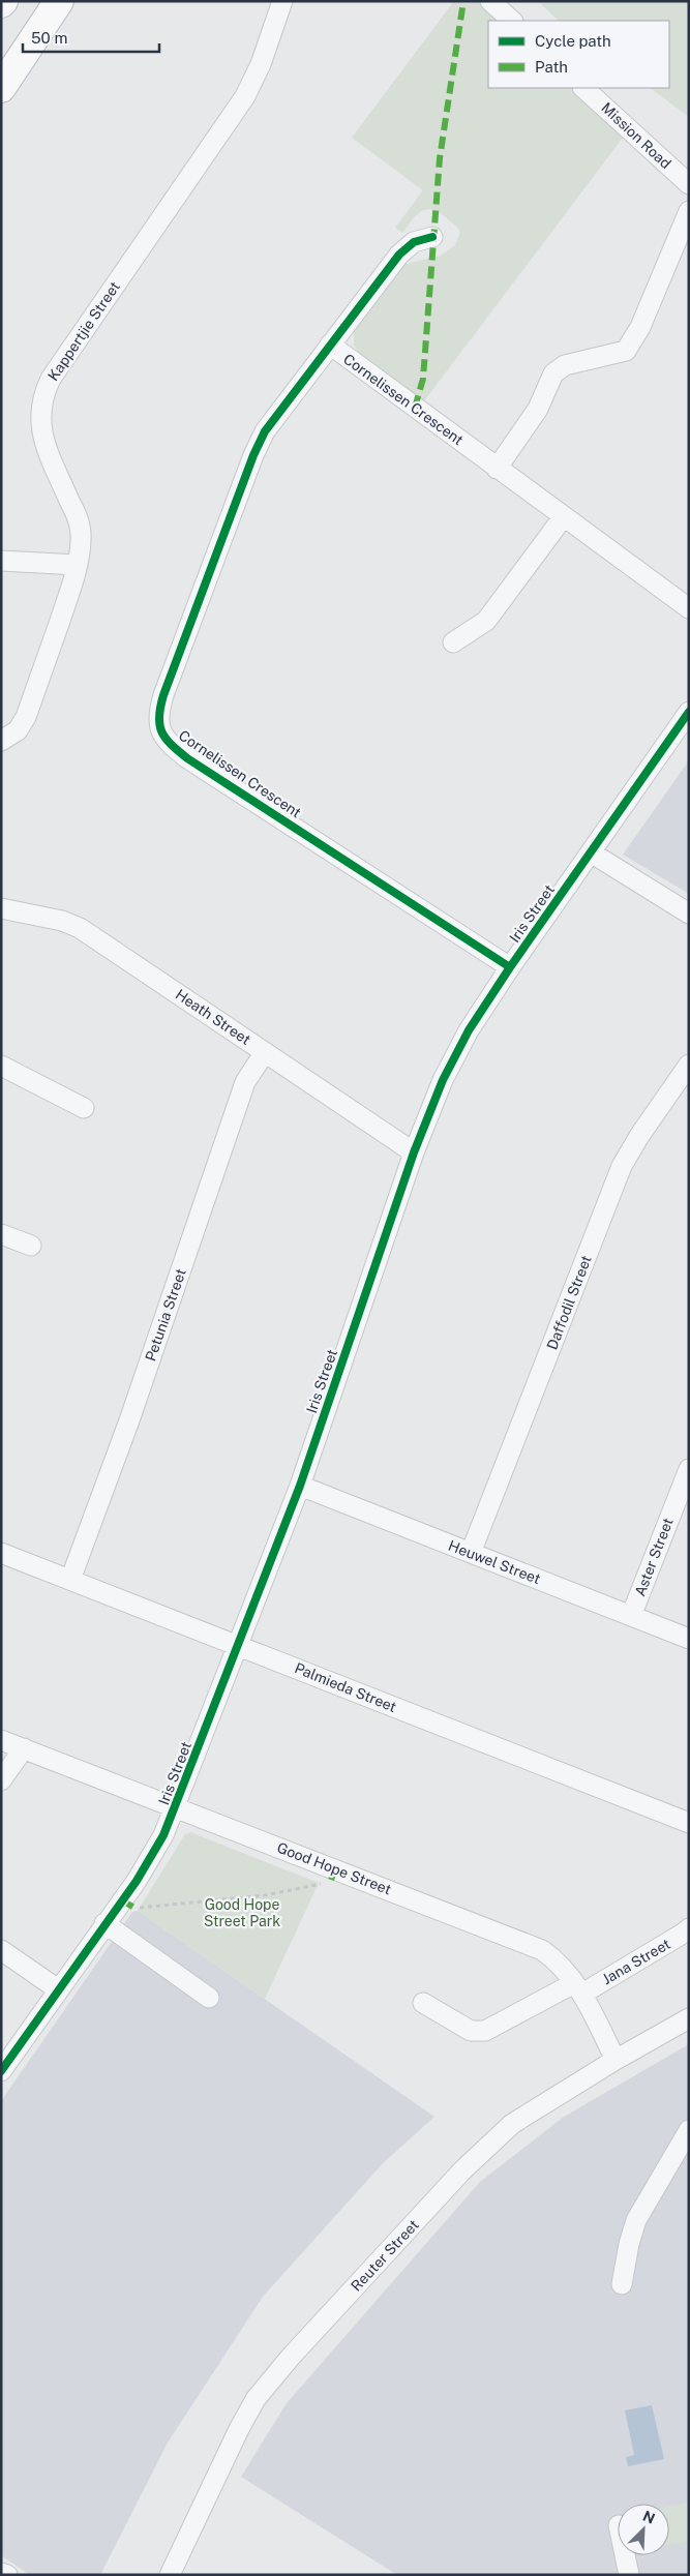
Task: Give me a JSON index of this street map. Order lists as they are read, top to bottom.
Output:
{
  "streets": {
    "street": [
      "Mission Road",
      "Kappertjie Street",
      "Cornelissen Crescent",
      "Iris Street",
      "Heath Street",
      "Daffodil Street",
      "Petunia Street",
      "Aster Street",
      "Heuwel Street",
      "Palmieda Street",
      "Good Hope Street",
      "Jana Street",
      "Reuter Street"
    ]
  },
  "crossings": [
    ["Cornelissen Crescent", "Iris Street"],
    ["Iris Street", "Heath Street"],
    ["Iris Street", "Heuwel Street"],
    ["Iris Street", "Palmieda Street"],
    ["Iris Street", "Good Hope Street"],
    ["Heath Street", "Petunia Street"],
    ["Daffodil Street", "Heuwel Street"],
    ["Petunia Street", "Palmieda Street"],
    ["Aster Street", "Heuwel Street"],
    ["Good Hope Street", "Jana Street"],
    ["Good Hope Street", "Reuter Street"]
  ],
  "parks": ["Good Hope Street Park"],
  "legend": ["Cycle path", "Path"],
  "scale_bar": "50 m",
  "north": "top right"
}
